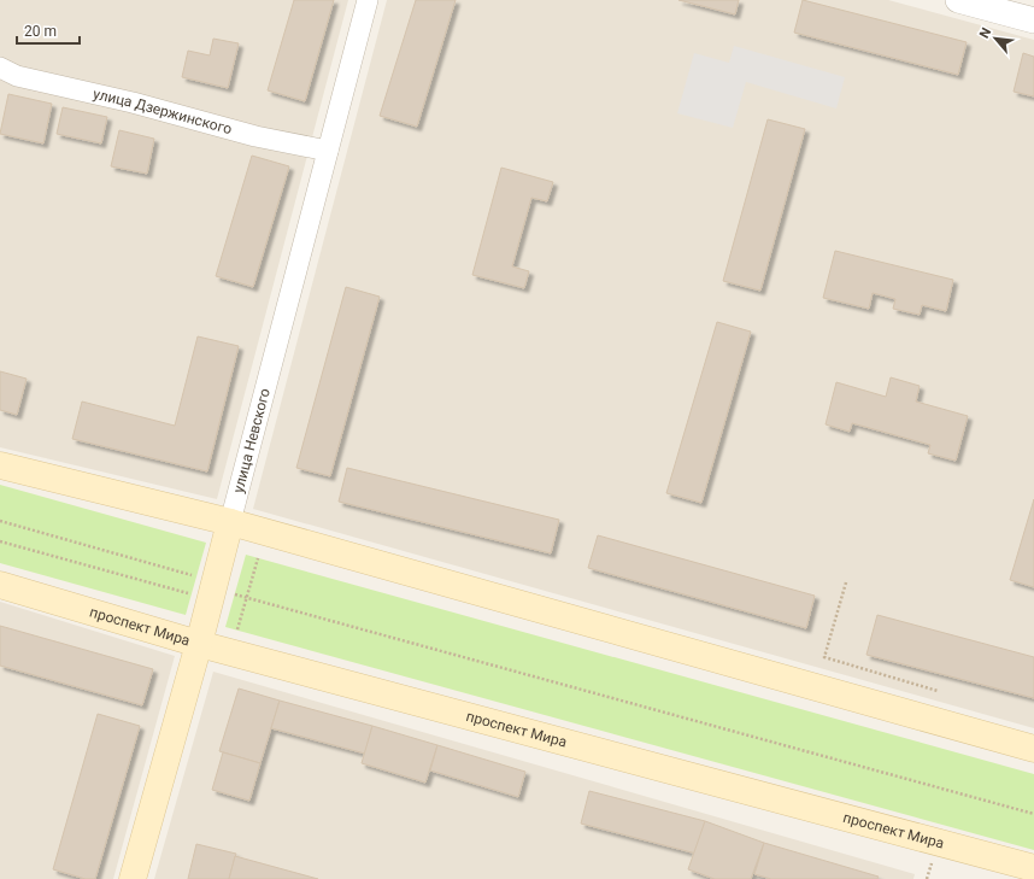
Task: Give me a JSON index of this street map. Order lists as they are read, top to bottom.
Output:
{
  "streets": {
    "main road": ["улица Невского", "проспект Мира"],
    "street": ["улица Дзержинского"]
  },
  "crossings": [
    ["улица Дзержинского", "улица Невского"],
    ["улица Невского", "проспект Мира"]
  ],
  "scale_bar": "20 m",
  "north": "top left"
}
